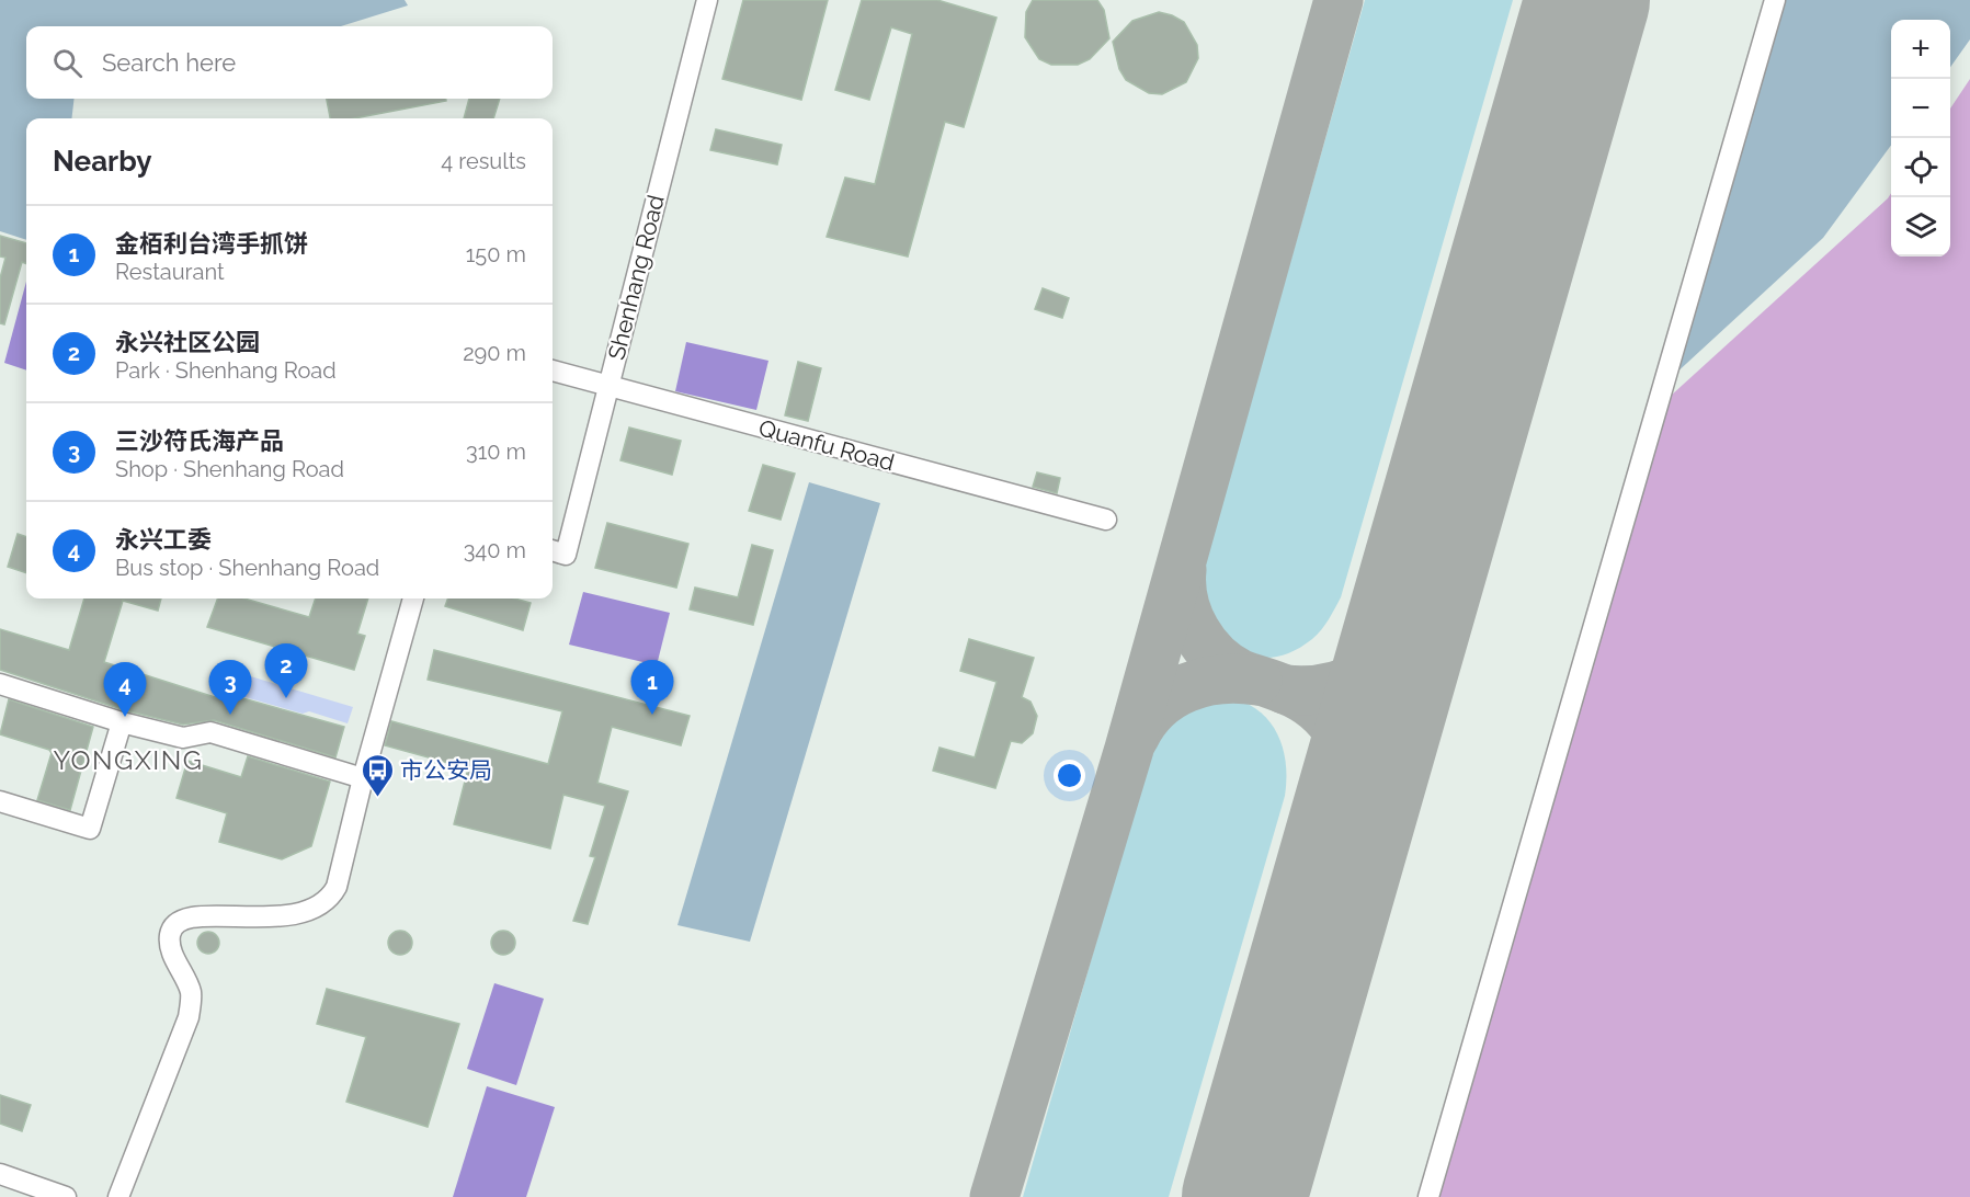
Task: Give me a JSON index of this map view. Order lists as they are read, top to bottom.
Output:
{
  "streets": {
    "street": ["Shenhang Road", "Quanfu Road"]
  },
  "crossings": [
    ["Shenhang Road", "Quanfu Road"]
  ],
  "districts": ["YONGXING"],
  "places": {
    "bus stop": ["市公安局"]
  },
  "page": {
    "map_buttons": ["+", "−"],
    "search": "Search here",
    "heading": ["Nearby", "4 results"],
    "list": [
      {
        "mark": "1",
        "name": "金栢利台湾手抓饼",
        "note": "Restaurant",
        "value": "150 m"
      },
      {
        "mark": "2",
        "name": "永兴社区公园",
        "note": "Park · Shenhang Road",
        "value": "290 m"
      },
      {
        "mark": "3",
        "name": "三沙符氏海产品",
        "note": "Shop · Shenhang Road",
        "value": "310 m"
      },
      {
        "mark": "4",
        "name": "永兴工委",
        "note": "Bus stop · Shenhang Road",
        "value": "340 m"
      }
    ],
    "pins": [
      "2",
      "1",
      "3",
      "4"
    ]
  }
}
